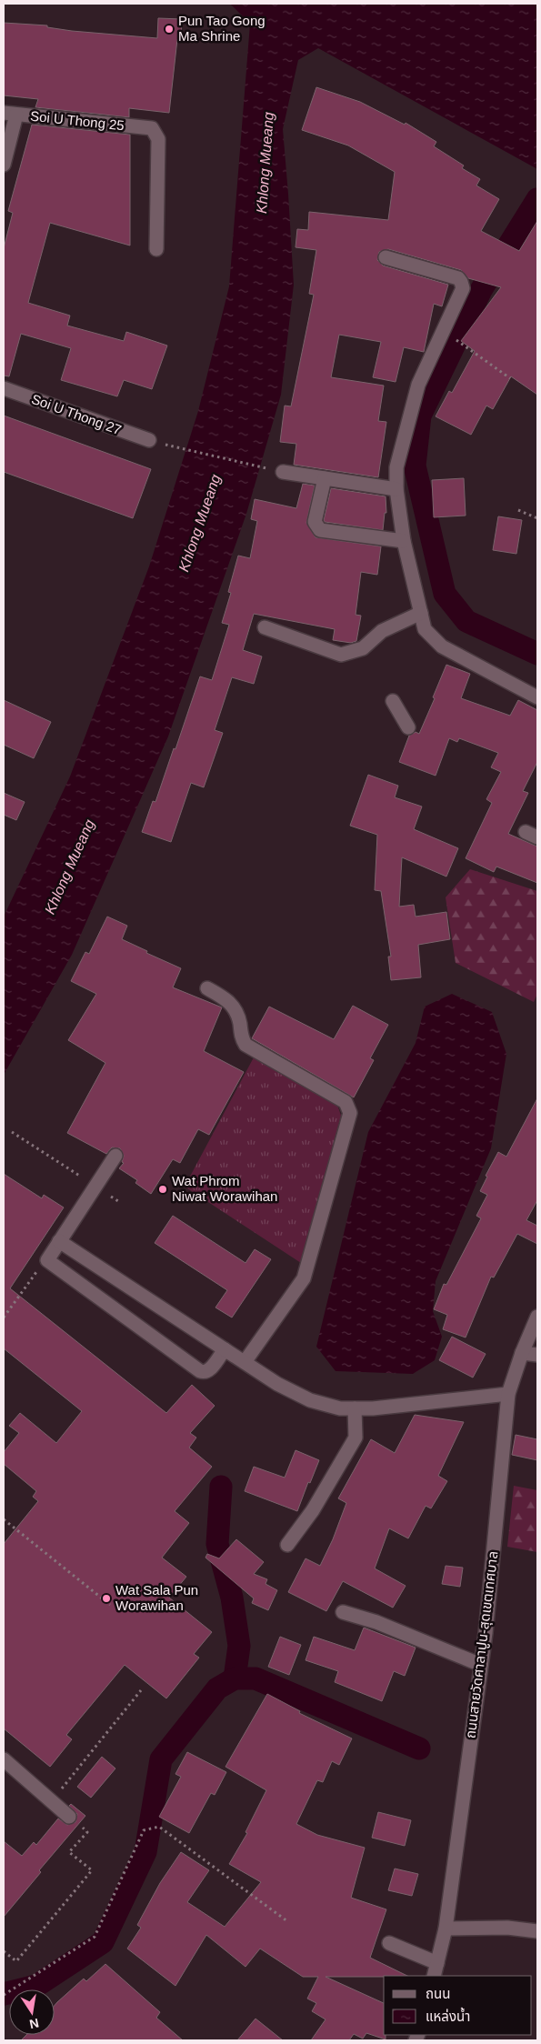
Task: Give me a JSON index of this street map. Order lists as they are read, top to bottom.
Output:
{
  "streets": {
    "street": ["Soi U Thong 25", "Soi U Thong 27", "ถนนสายวัดศาลาปูน-สุดเขตเทศบาล"]
  },
  "water": ["Khlong Mueang"],
  "places": ["Pun Tao Gong Ma Shrine", "Wat Phrom Niwat Worawihan", "Wat Sala Pun Worawihan"],
  "legend": ["ถนน", "แหล่งน้ำ"],
  "north": "bottom"
}
